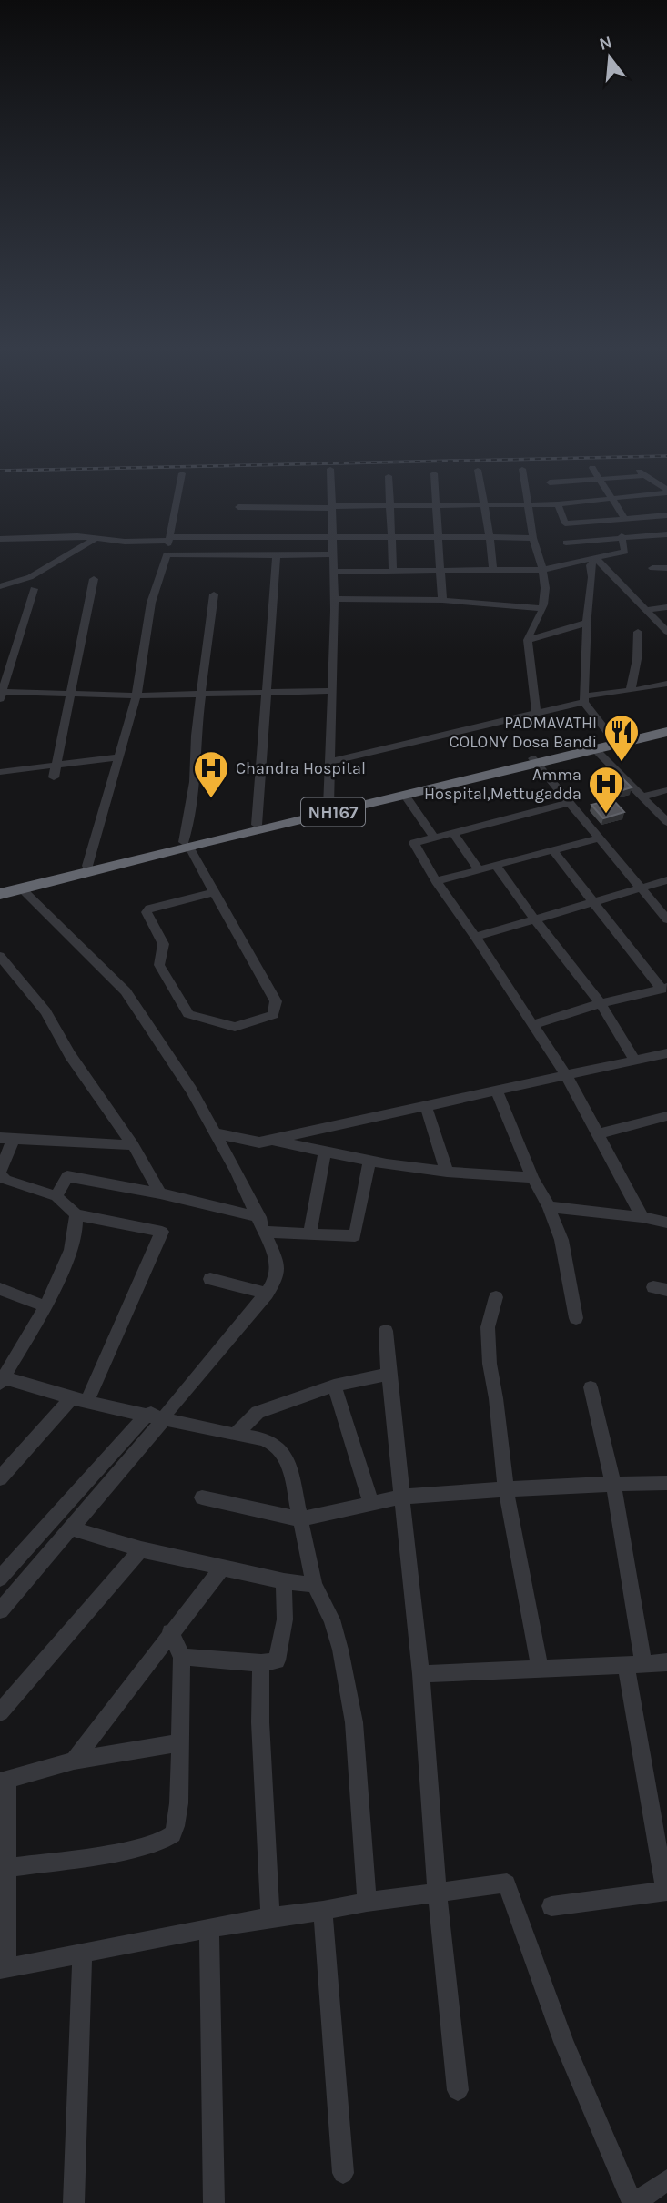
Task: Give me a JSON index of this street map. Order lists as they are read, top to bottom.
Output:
{
  "streets": {
    "highway": ["NH167"]
  },
  "places": {
    "restaurant": ["PADMAVATHI COLONY Dosa Bandi"],
    "hospital": ["Chandra Hospital", "Amma Hospital,Mettugadda"]
  },
  "north": "top"
}
